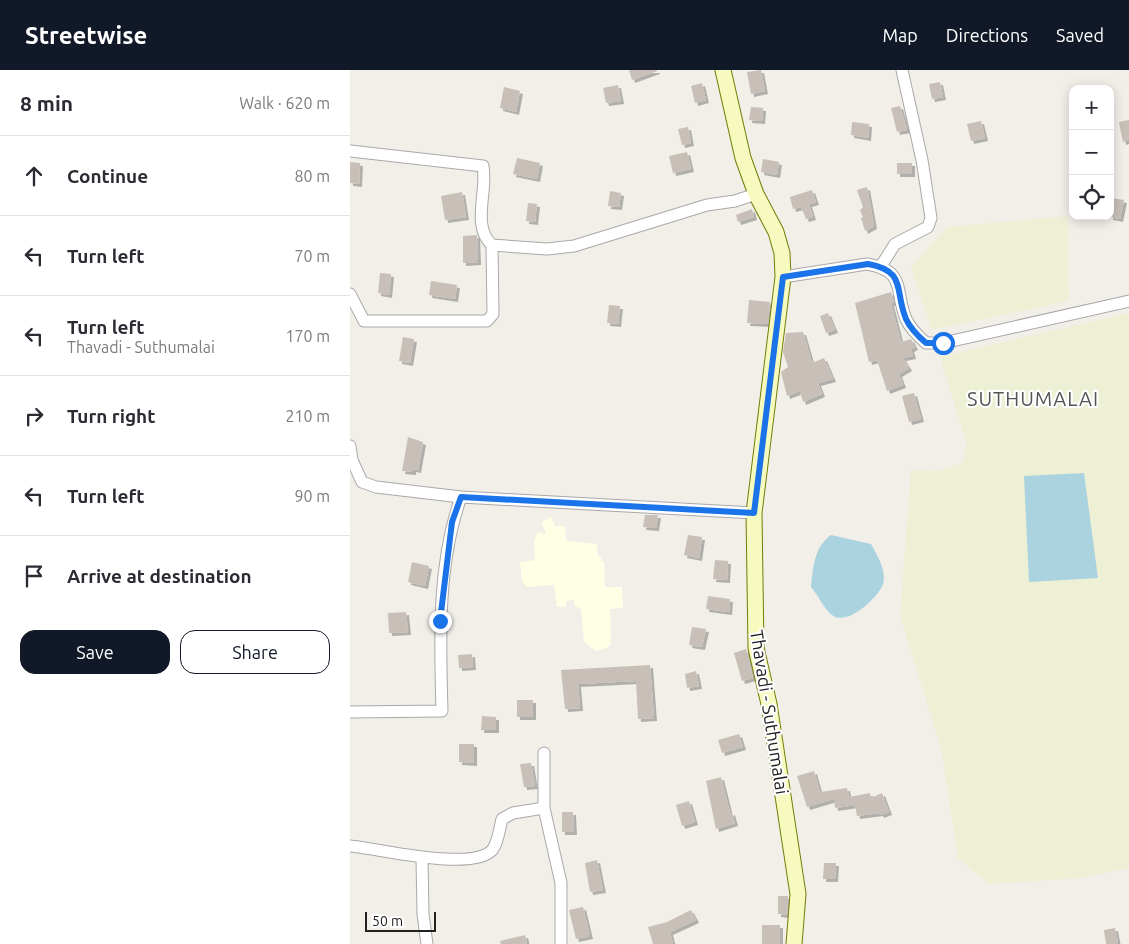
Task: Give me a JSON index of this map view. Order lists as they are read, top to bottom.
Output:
{
  "streets": {
    "main road": ["Thavadi - Suthumalai"]
  },
  "districts": ["SUTHUMALAI"],
  "scale_bar": "50 m",
  "page": {
    "header": "Streetwise",
    "nav": ["Map", "Directions", "Saved"],
    "heading": ["8 min", "Walk · 620 m"],
    "map_buttons": ["+", "−"],
    "list": [
      ["Continue", "80 m"],
      ["Turn left", "70 m"],
      ["Turn left", "Thavadi - Suthumalai", "170 m"],
      ["Turn right", "210 m"],
      ["Turn left", "90 m"],
      "Arrive at destination"
    ],
    "buttons": ["Save", "Share"],
    "scale": "50 m"
  }
}
